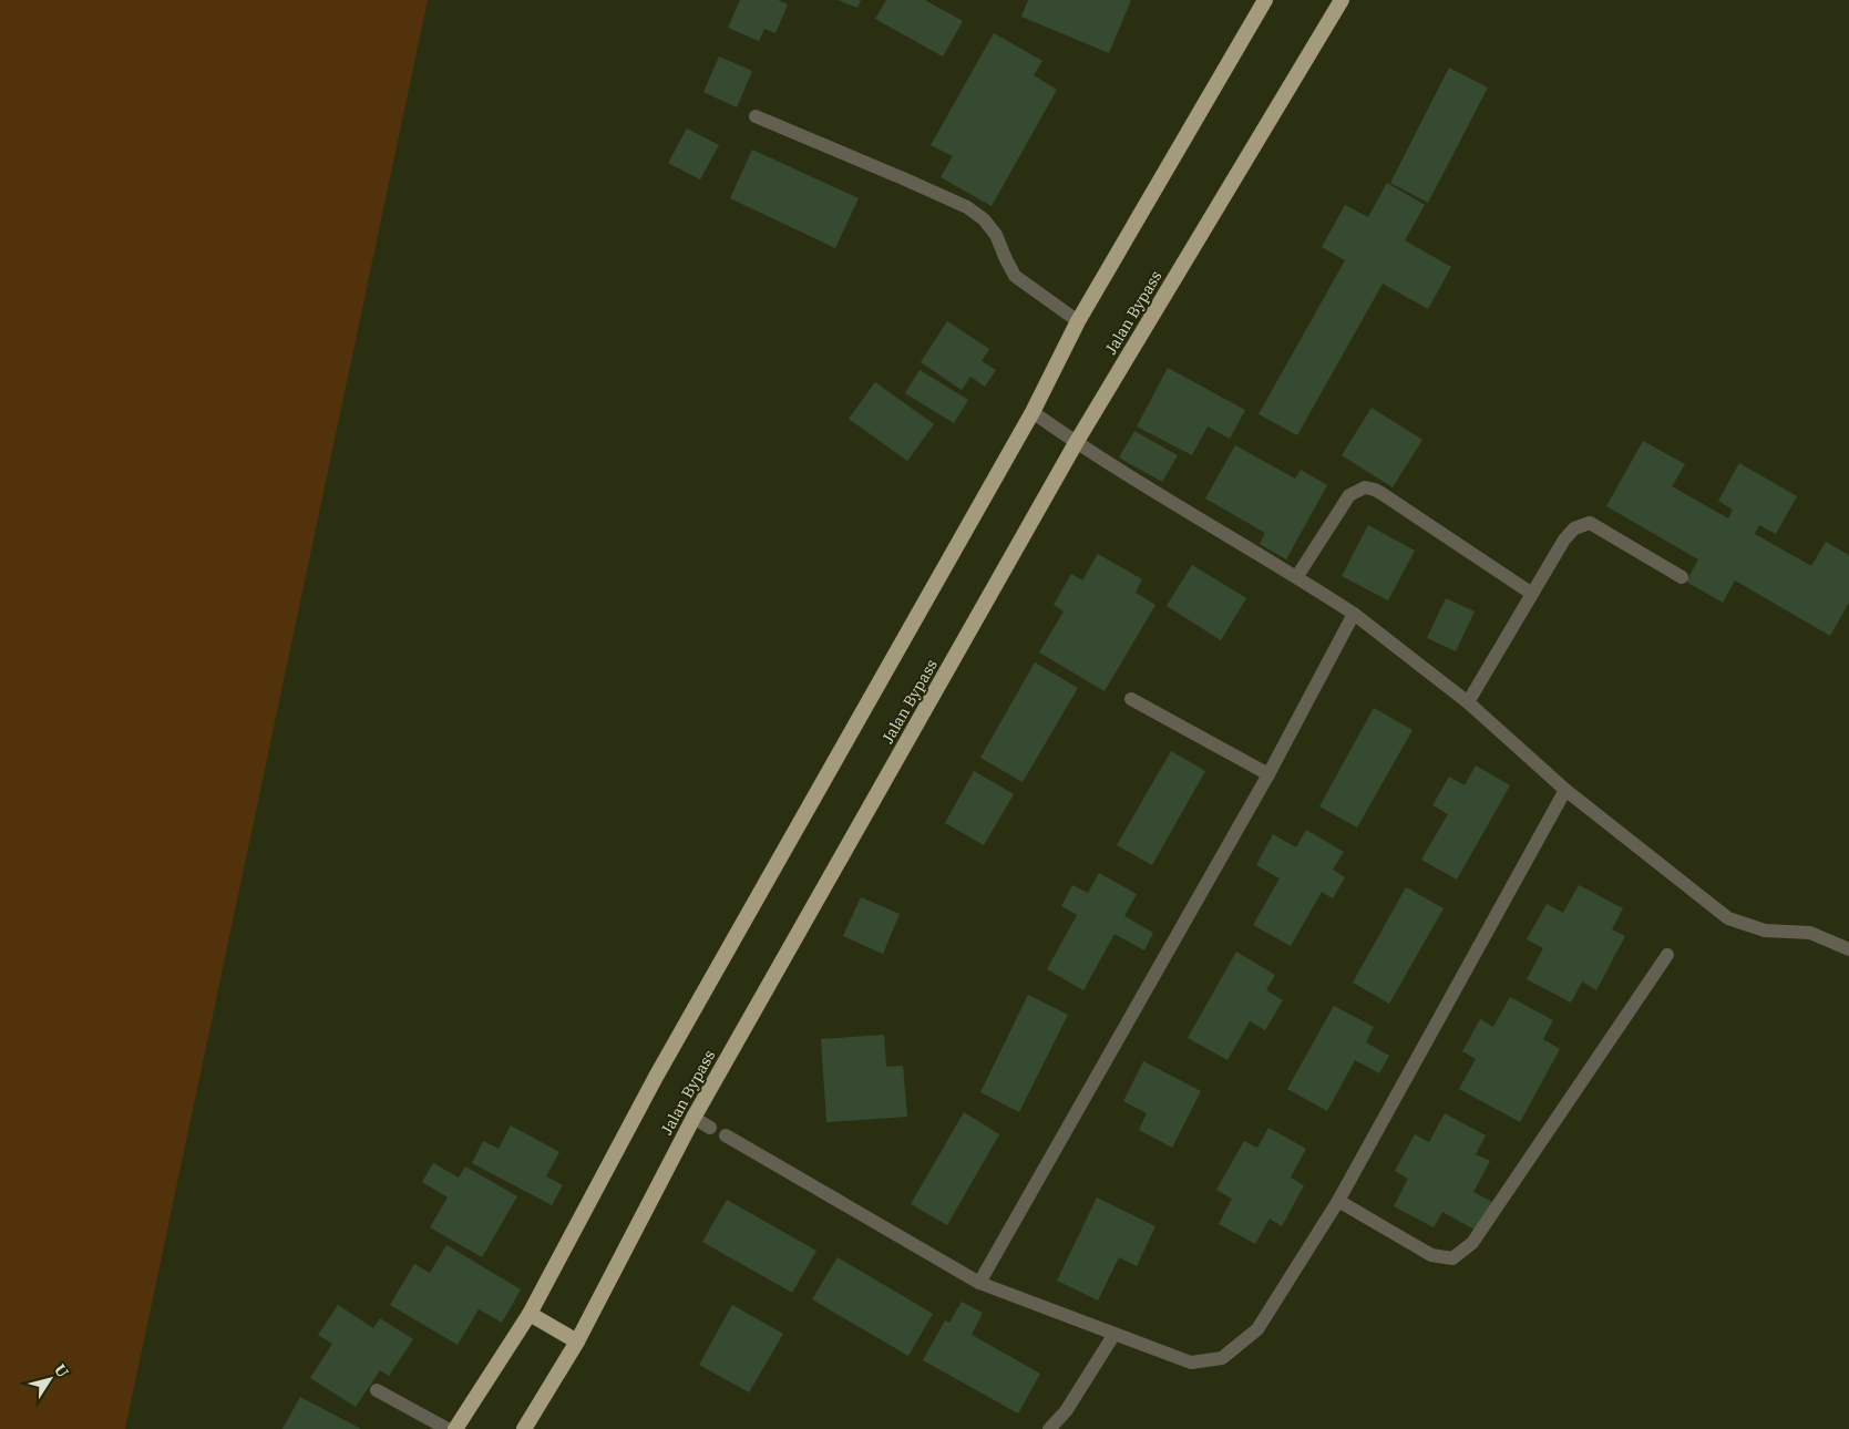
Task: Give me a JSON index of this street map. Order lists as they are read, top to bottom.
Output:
{
  "streets": {
    "highway": ["Jalan Bypass"]
  },
  "north": "top right"
}
